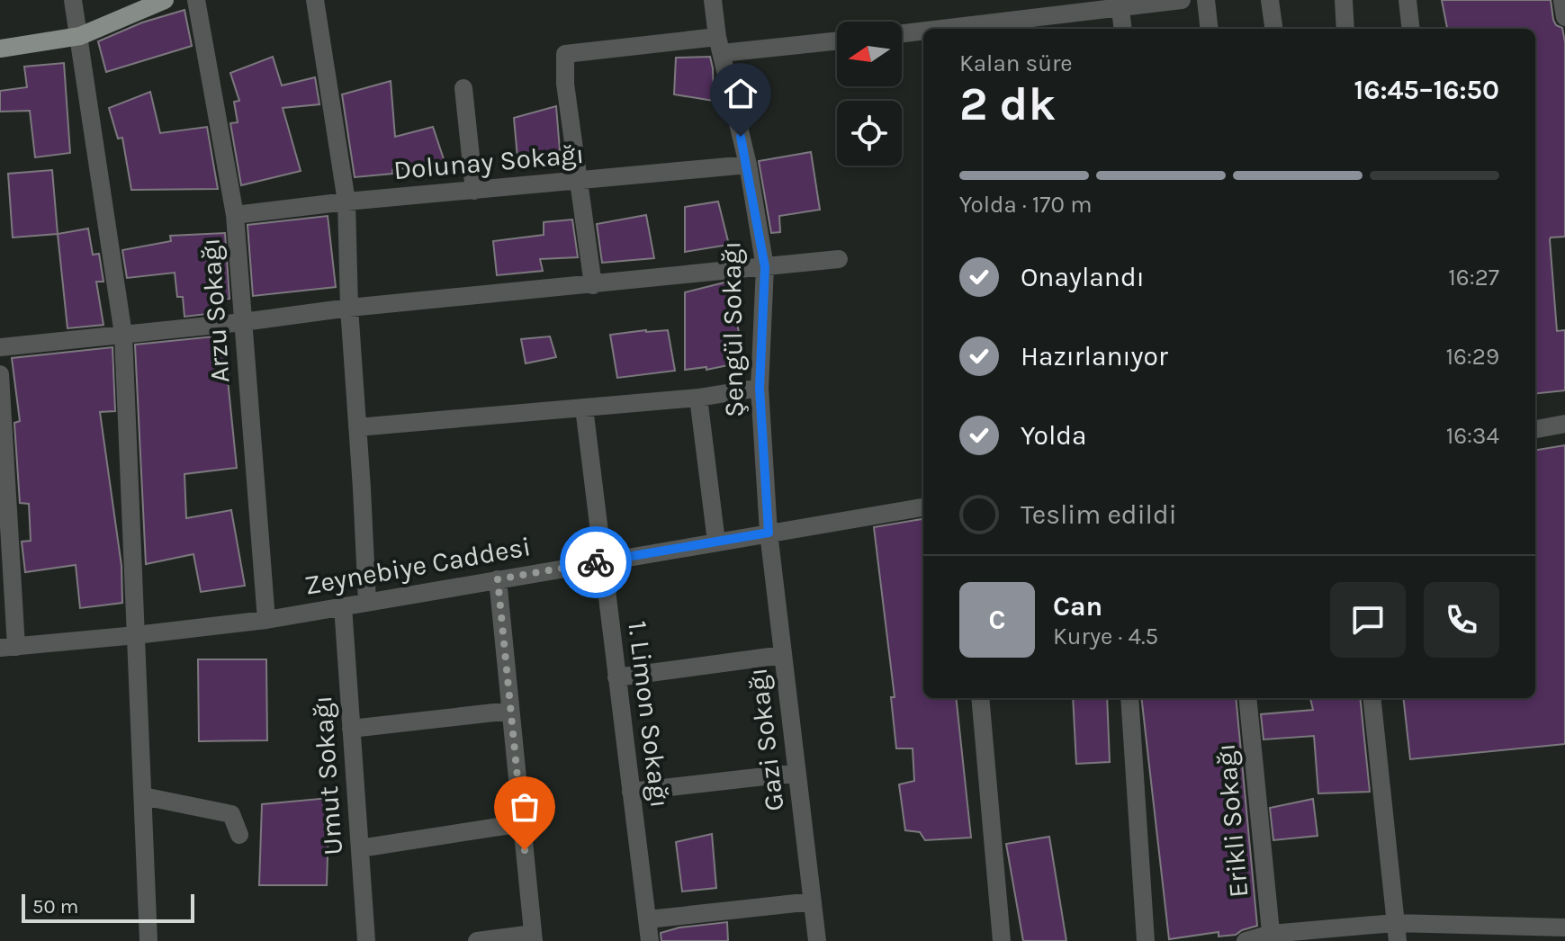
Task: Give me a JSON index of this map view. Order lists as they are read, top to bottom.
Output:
{
  "streets": {
    "street": [
      "Dolunay Sokağı",
      "Arzu Sokağı",
      "Şengül Sokağı",
      "Zeynebiye Caddesi",
      "1. Limon Sokağı",
      "Gazi Sokağı",
      "Umut Sokağı",
      "Erikli Sokağı"
    ]
  },
  "crossings": [
    ["Dolunay Sokağı", "Arzu Sokağı"],
    ["Dolunay Sokağı", "Şengül Sokağı"],
    ["Arzu Sokağı", "Zeynebiye Caddesi"],
    ["Şengül Sokağı", "Zeynebiye Caddesi"],
    ["Şengül Sokağı", "Gazi Sokağı"],
    ["Zeynebiye Caddesi", "1. Limon Sokağı"],
    ["Zeynebiye Caddesi", "Gazi Sokağı"],
    ["Zeynebiye Caddesi", "Umut Sokağı"]
  ],
  "scale_bar": "50 m",
  "north": "left",
  "page": {
    "heading": ["2 dk", "Kalan süre", "16:45–16:50"],
    "panel": ["Can", "Kurye · 4.5"],
    "bar": "Yolda · 170 m",
    "list": [
      ["Onaylandı", "16:27"],
      ["Hazırlanıyor", "16:29"],
      ["Yolda", "16:34"],
      "Teslim edildi"
    ],
    "round": "C",
    "scale": "50 m"
  }
}
